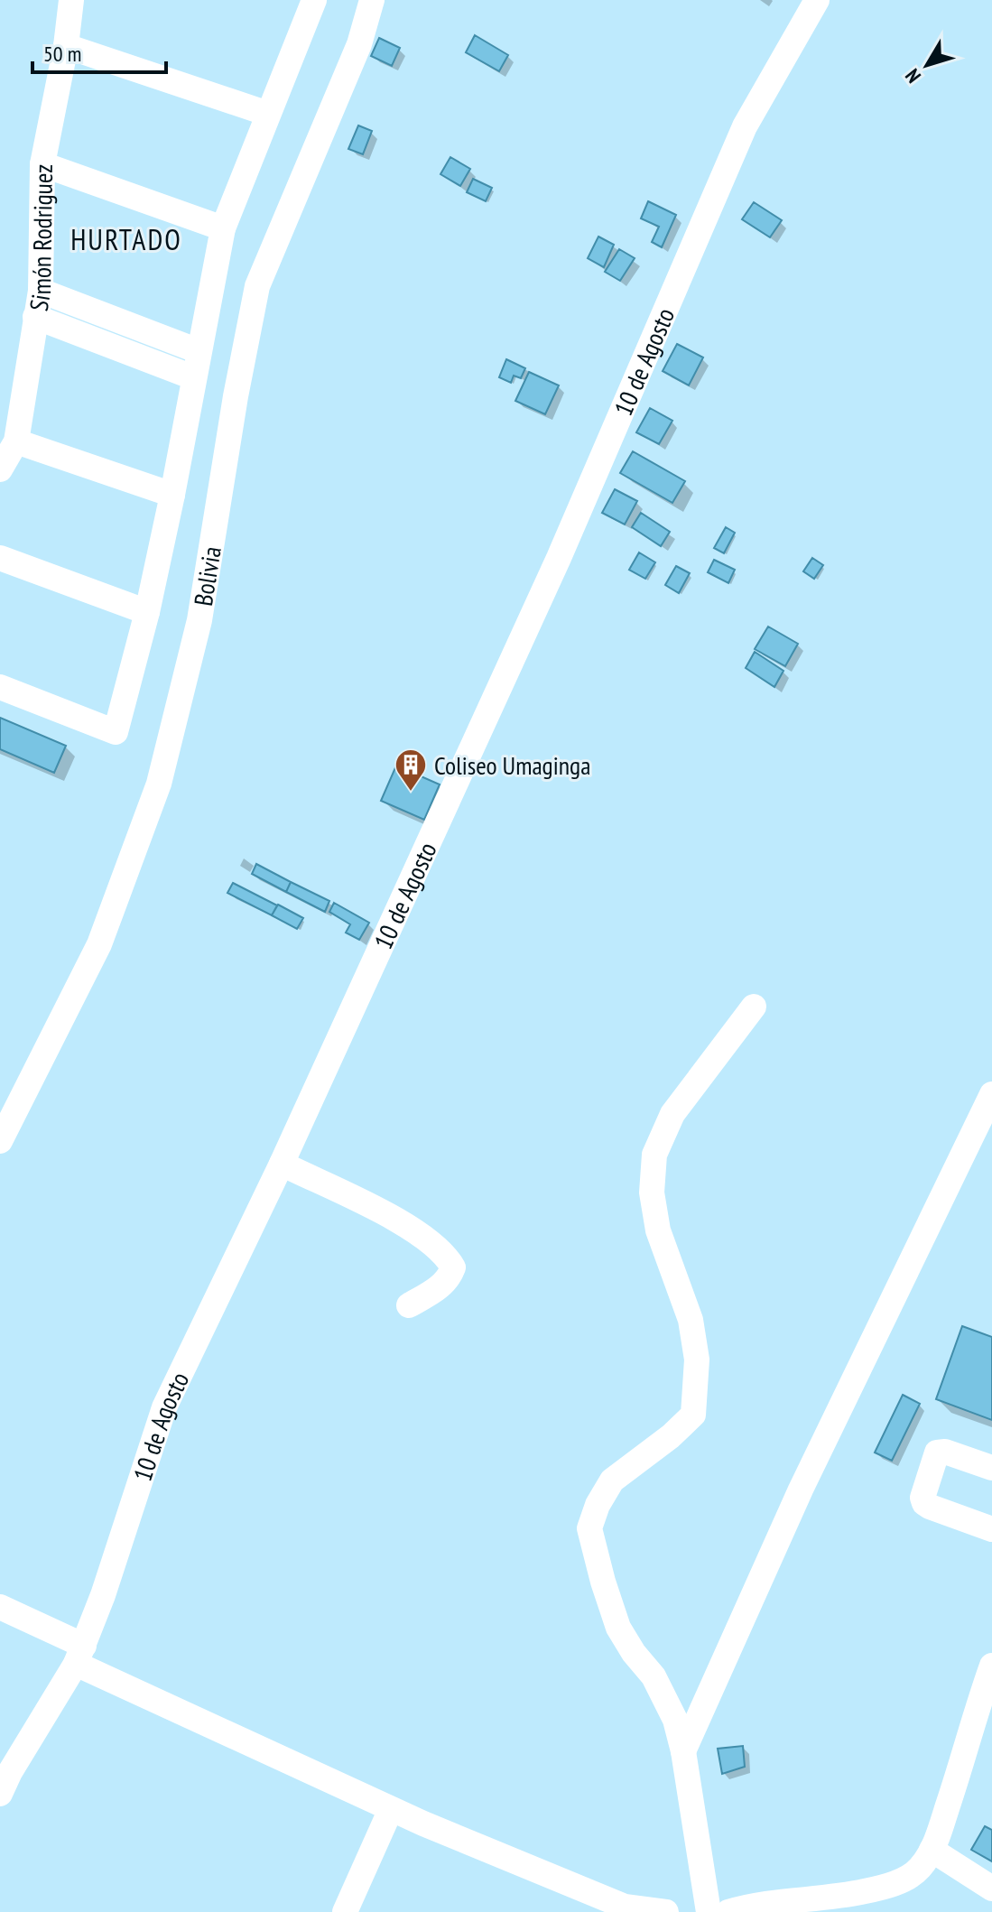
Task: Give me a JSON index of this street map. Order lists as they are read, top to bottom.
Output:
{
  "streets": {
    "street": ["Simón Rodriguez", "10 de Agosto", "Bolivia"]
  },
  "districts": ["HURTADO"],
  "places": {
    "building": ["Coliseo Umaginga"]
  },
  "scale_bar": "50 m",
  "north": "bottom left"
}
